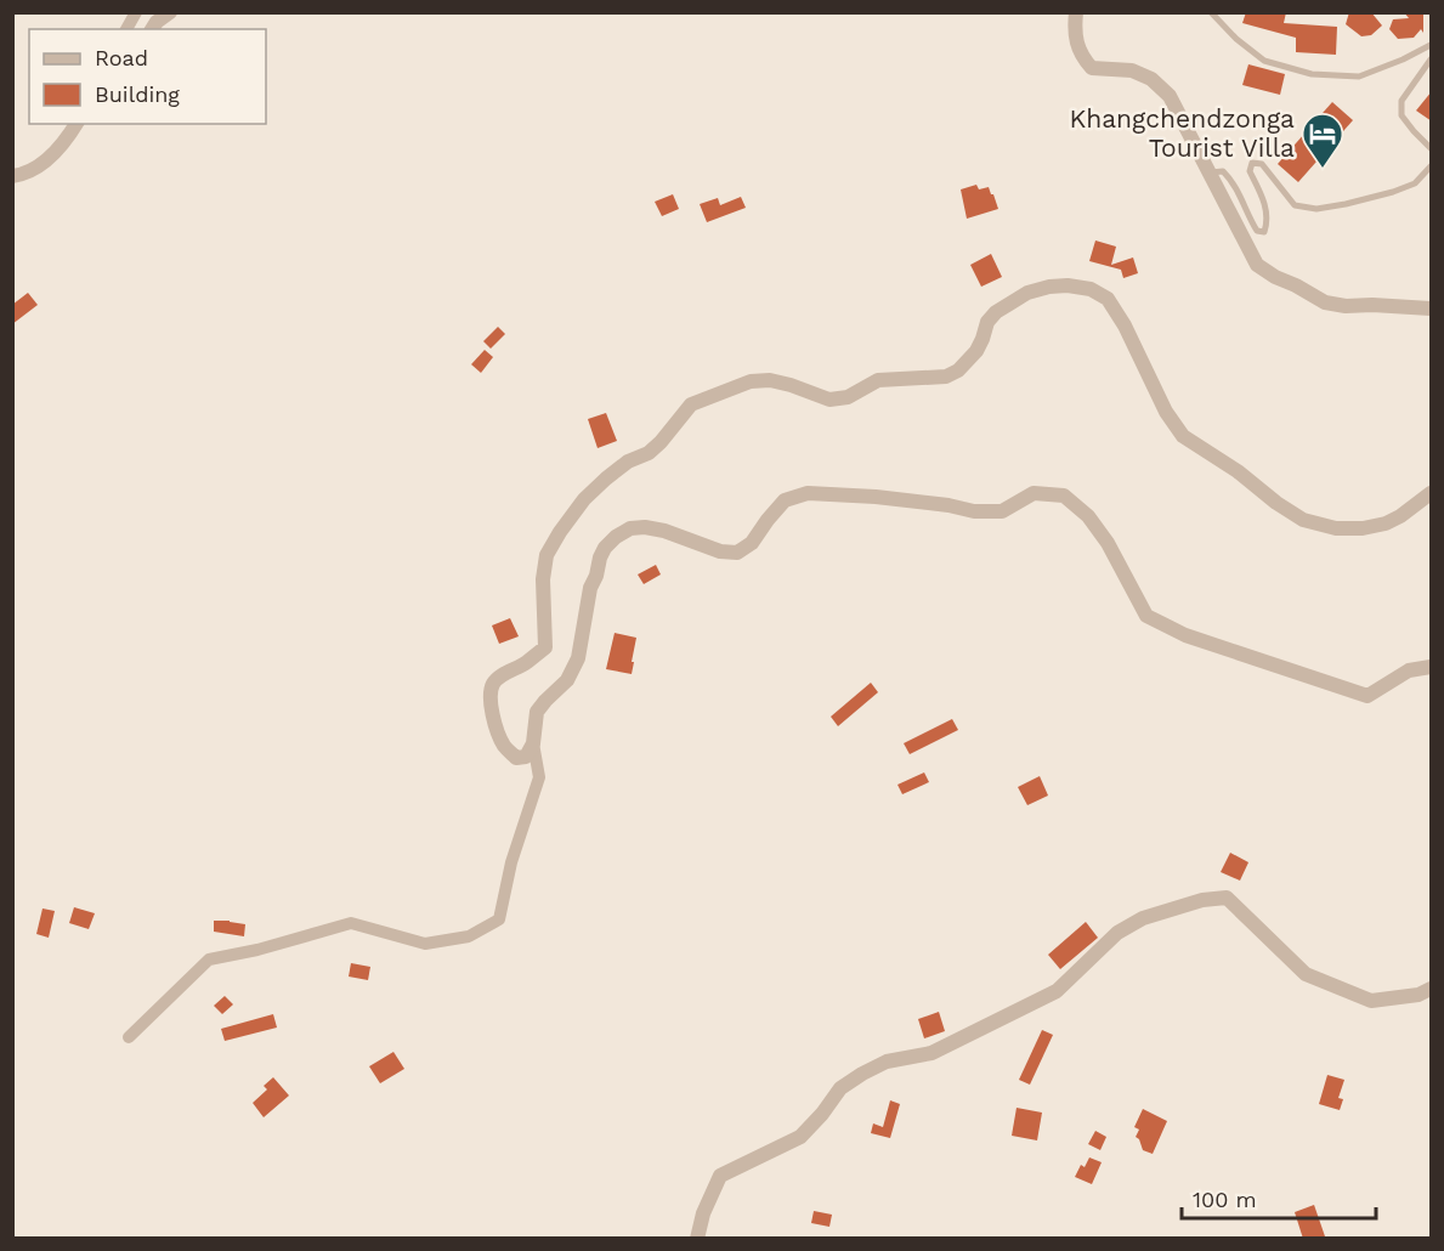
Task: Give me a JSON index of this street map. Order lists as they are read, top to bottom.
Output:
{
  "places": {
    "hotel": ["Khangchendzonga Tourist Villa"]
  },
  "legend": ["Road", "Building"],
  "scale_bar": "100 m"
}
